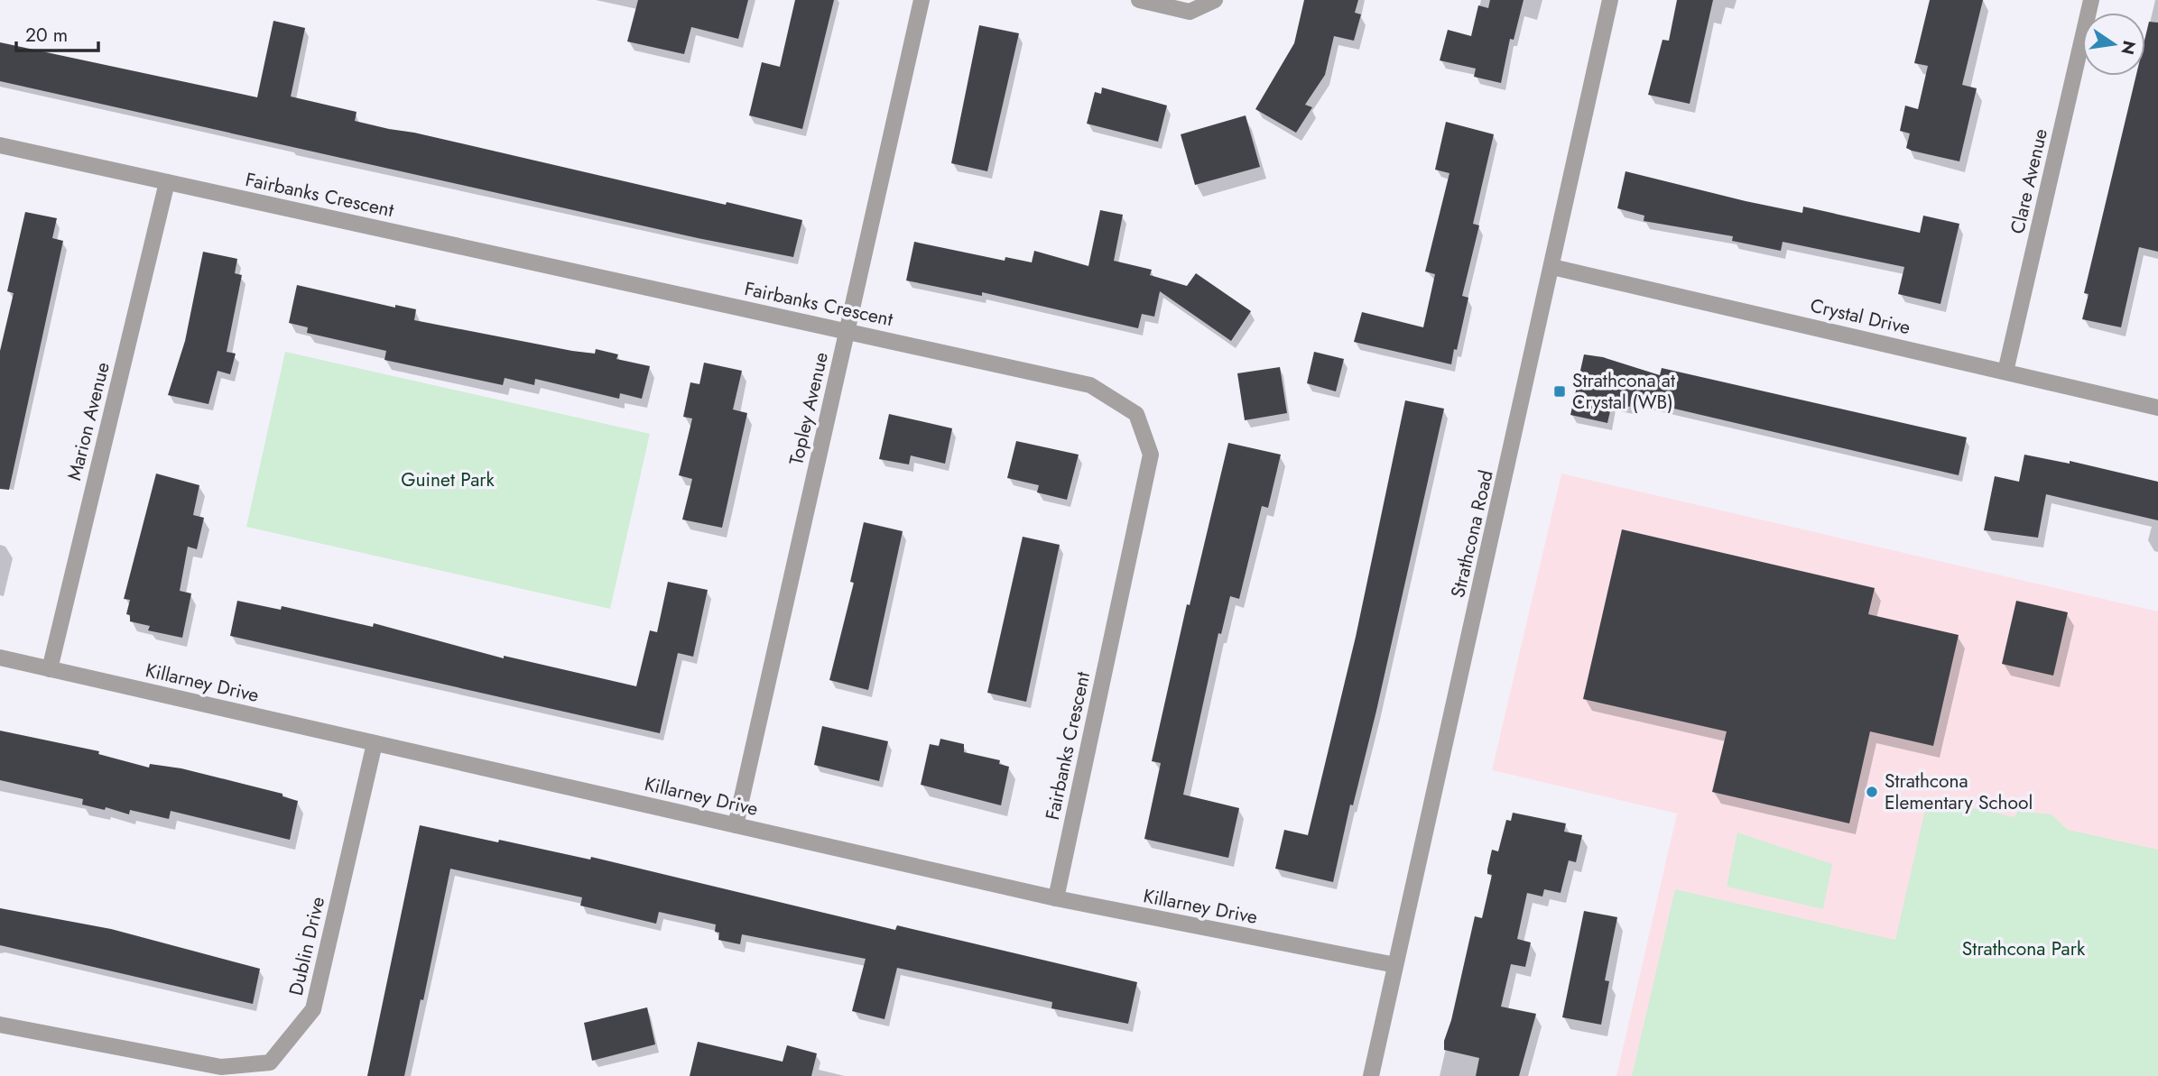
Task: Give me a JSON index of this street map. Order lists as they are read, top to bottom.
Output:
{
  "streets": {
    "street": [
      "Clare Avenue",
      "Fairbanks Crescent",
      "Crystal Drive",
      "Topley Avenue",
      "Marion Avenue",
      "Strathcona Road",
      "Killarney Drive",
      "Dublin Drive"
    ]
  },
  "crossings": [
    ["Clare Avenue", "Crystal Drive"],
    ["Fairbanks Crescent", "Topley Avenue"],
    ["Fairbanks Crescent", "Marion Avenue"],
    ["Fairbanks Crescent", "Killarney Drive"],
    ["Crystal Drive", "Strathcona Road"],
    ["Topley Avenue", "Killarney Drive"],
    ["Marion Avenue", "Killarney Drive"],
    ["Strathcona Road", "Killarney Drive"],
    ["Killarney Drive", "Dublin Drive"]
  ],
  "parks": ["Guinet Park", "Strathcona Park"],
  "places": {
    "transit": ["Strathcona at Crystal (WB)"],
    "other": ["Strathcona Elementary School"]
  },
  "scale_bar": "20 m",
  "north": "right"
}
